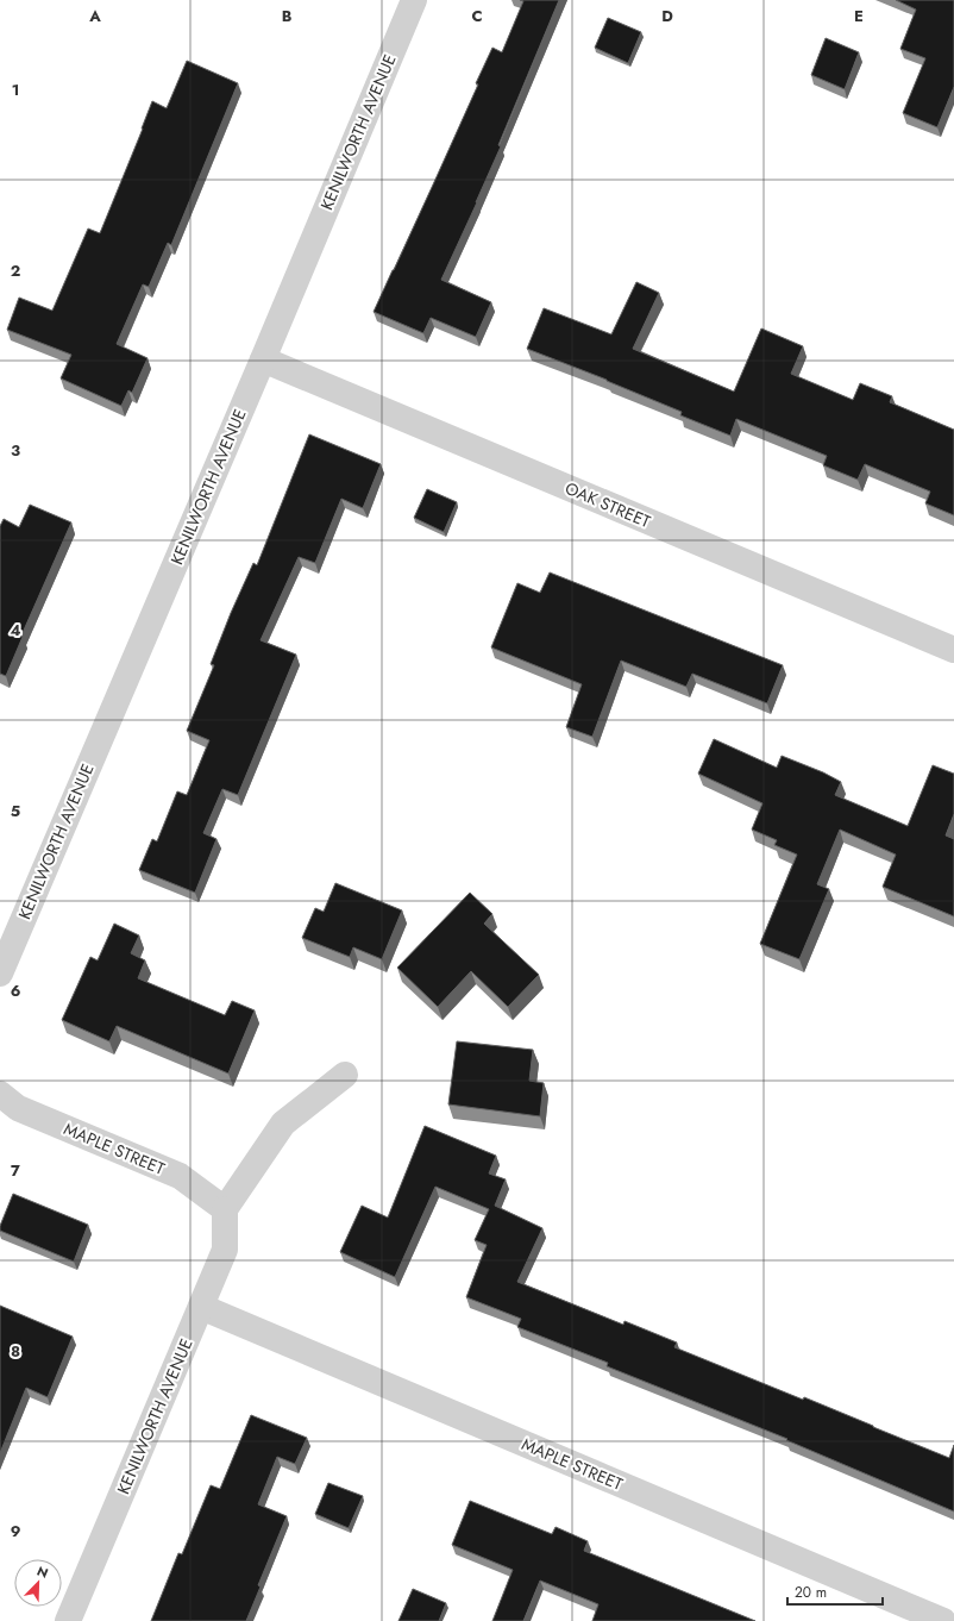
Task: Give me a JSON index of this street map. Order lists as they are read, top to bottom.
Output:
{
  "streets": {
    "street": ["KENILWORTH AVENUE", "OAK STREET", "MAPLE STREET"]
  },
  "crossings": [
    ["KENILWORTH AVENUE", "OAK STREET"],
    ["KENILWORTH AVENUE", "MAPLE STREET"]
  ],
  "scale_bar": "20 m",
  "north": "top right",
  "grid": {
    "columns": [
      "A",
      "B",
      "C",
      "D",
      "E"
    ],
    "rows": [
      "1",
      "2",
      "3",
      "4",
      "5",
      "6",
      "7",
      "8",
      "9"
    ]
  }
}
